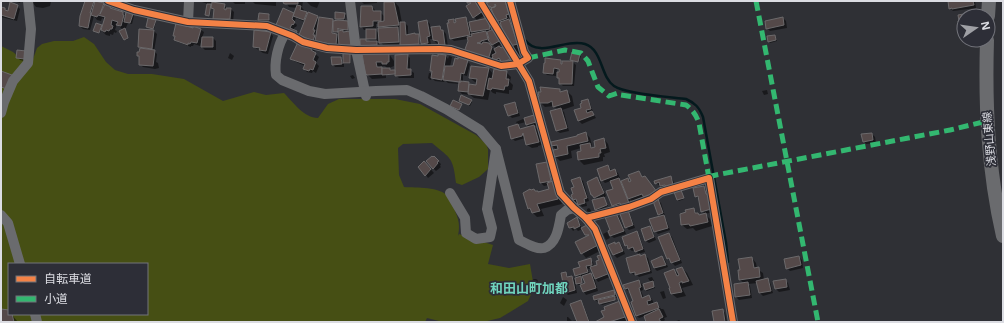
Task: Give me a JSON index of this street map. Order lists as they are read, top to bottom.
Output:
{
  "streets": {
    "main road": ["浅野山東線"]
  },
  "districts": ["和田山町加都"],
  "legend": ["自転車道", "小道"],
  "north": "right"
}
